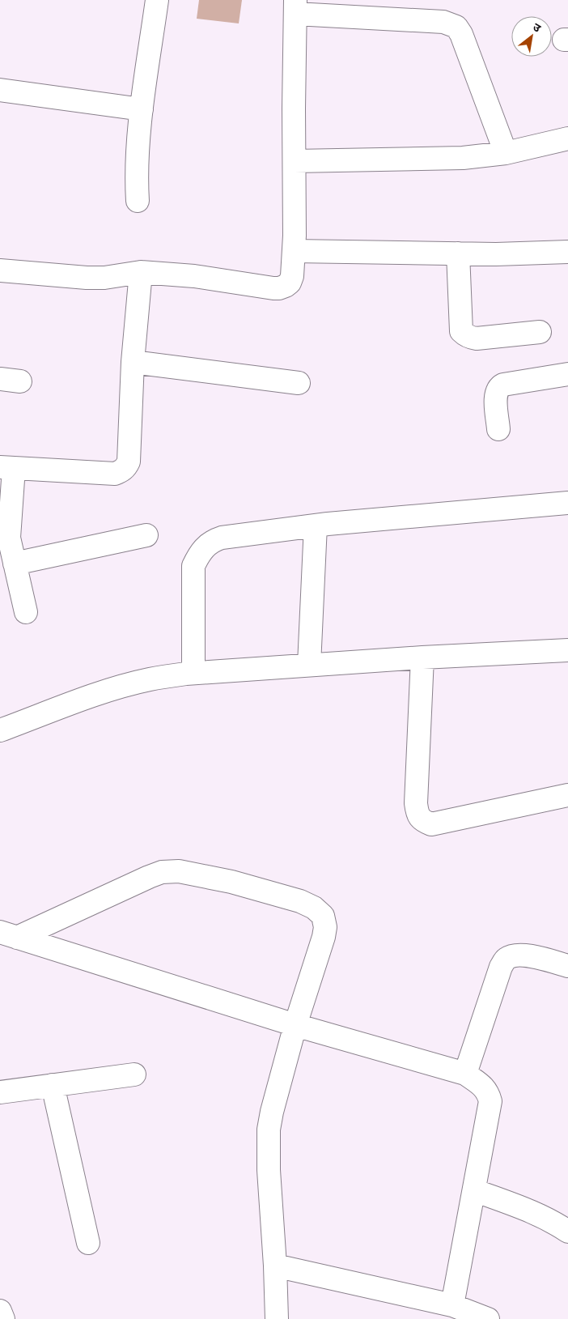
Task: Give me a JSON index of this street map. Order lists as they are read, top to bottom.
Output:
{
  "north": "top right"
}
